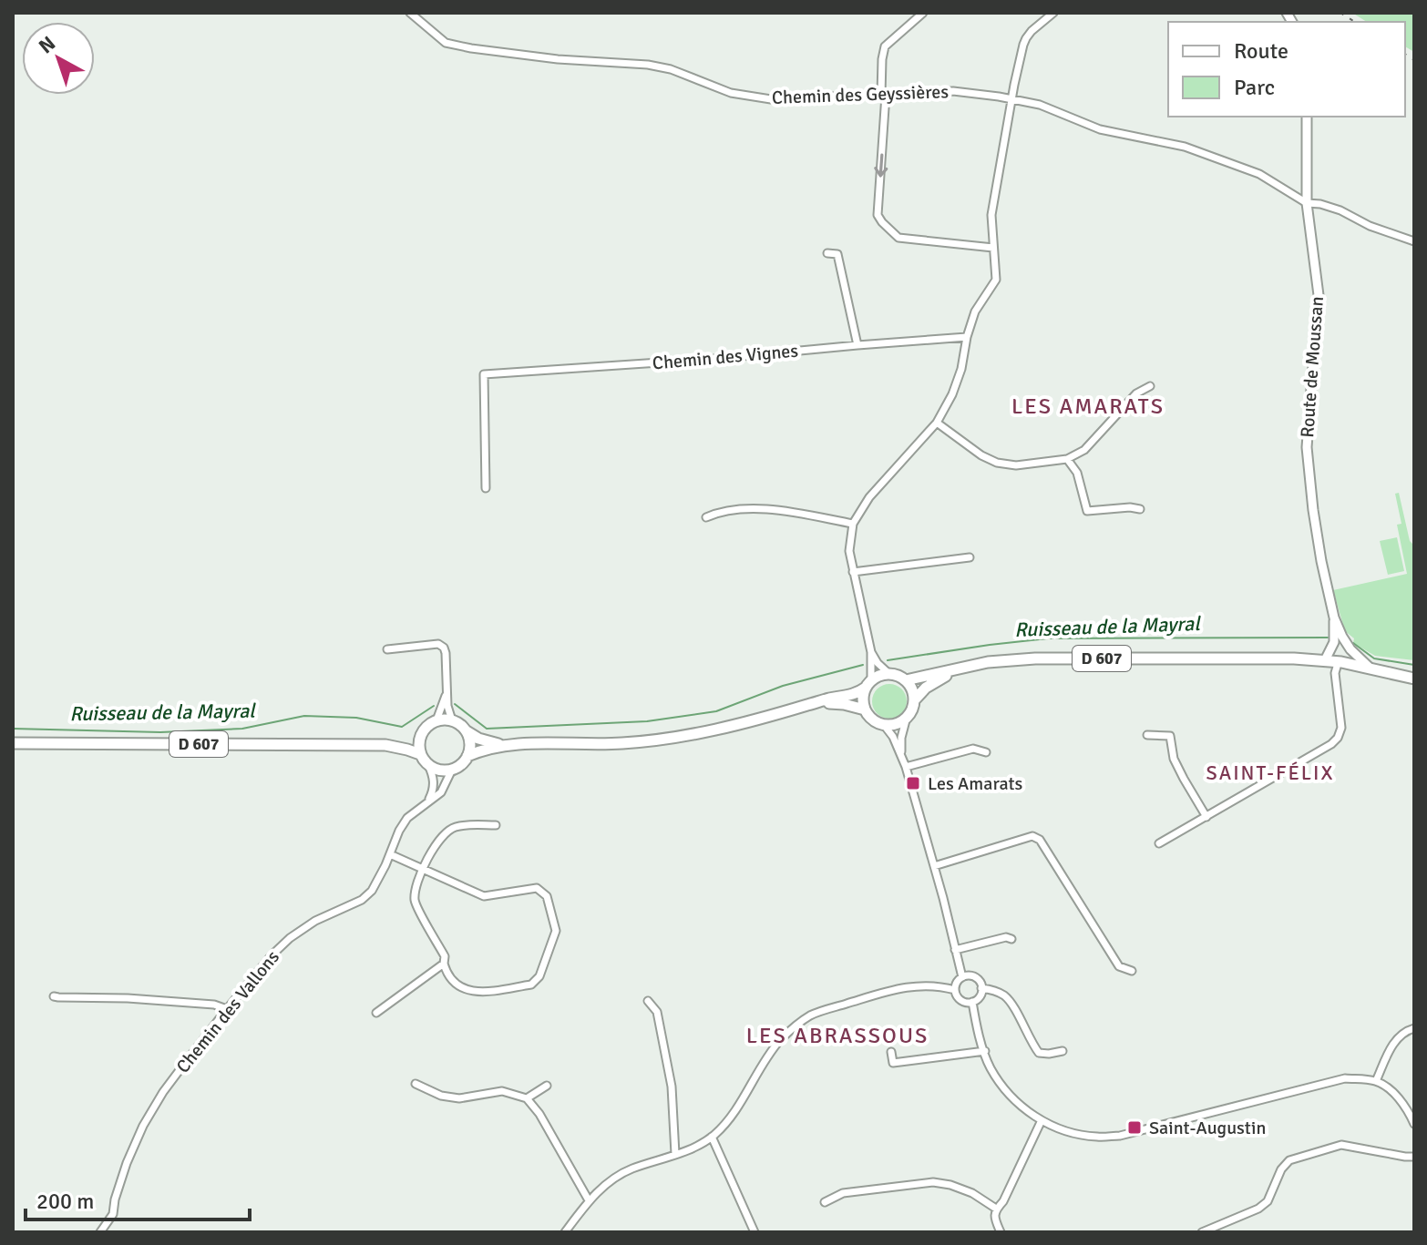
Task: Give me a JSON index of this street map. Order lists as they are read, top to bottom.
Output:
{
  "streets": {
    "main road": ["D 607"],
    "street": [
      "Chemin des Geyssières",
      "Chemin des Vignes",
      "Route de Moussan",
      "Chemin des Vallons"
    ]
  },
  "crossings": [
    ["Chemin des Geyssières", "Route de Moussan"],
    ["D 607", "Chemin des Vallons"]
  ],
  "districts": ["LES AMARATS", "SAINT-FÉLIX", "LES ABRASSOUS"],
  "water": ["Ruisseau de la Mayral"],
  "places": {
    "transit": ["Les Amarats", "Saint-Augustin"]
  },
  "legend": ["Route", "Parc"],
  "scale_bar": "200 m",
  "north": "top left"
}
